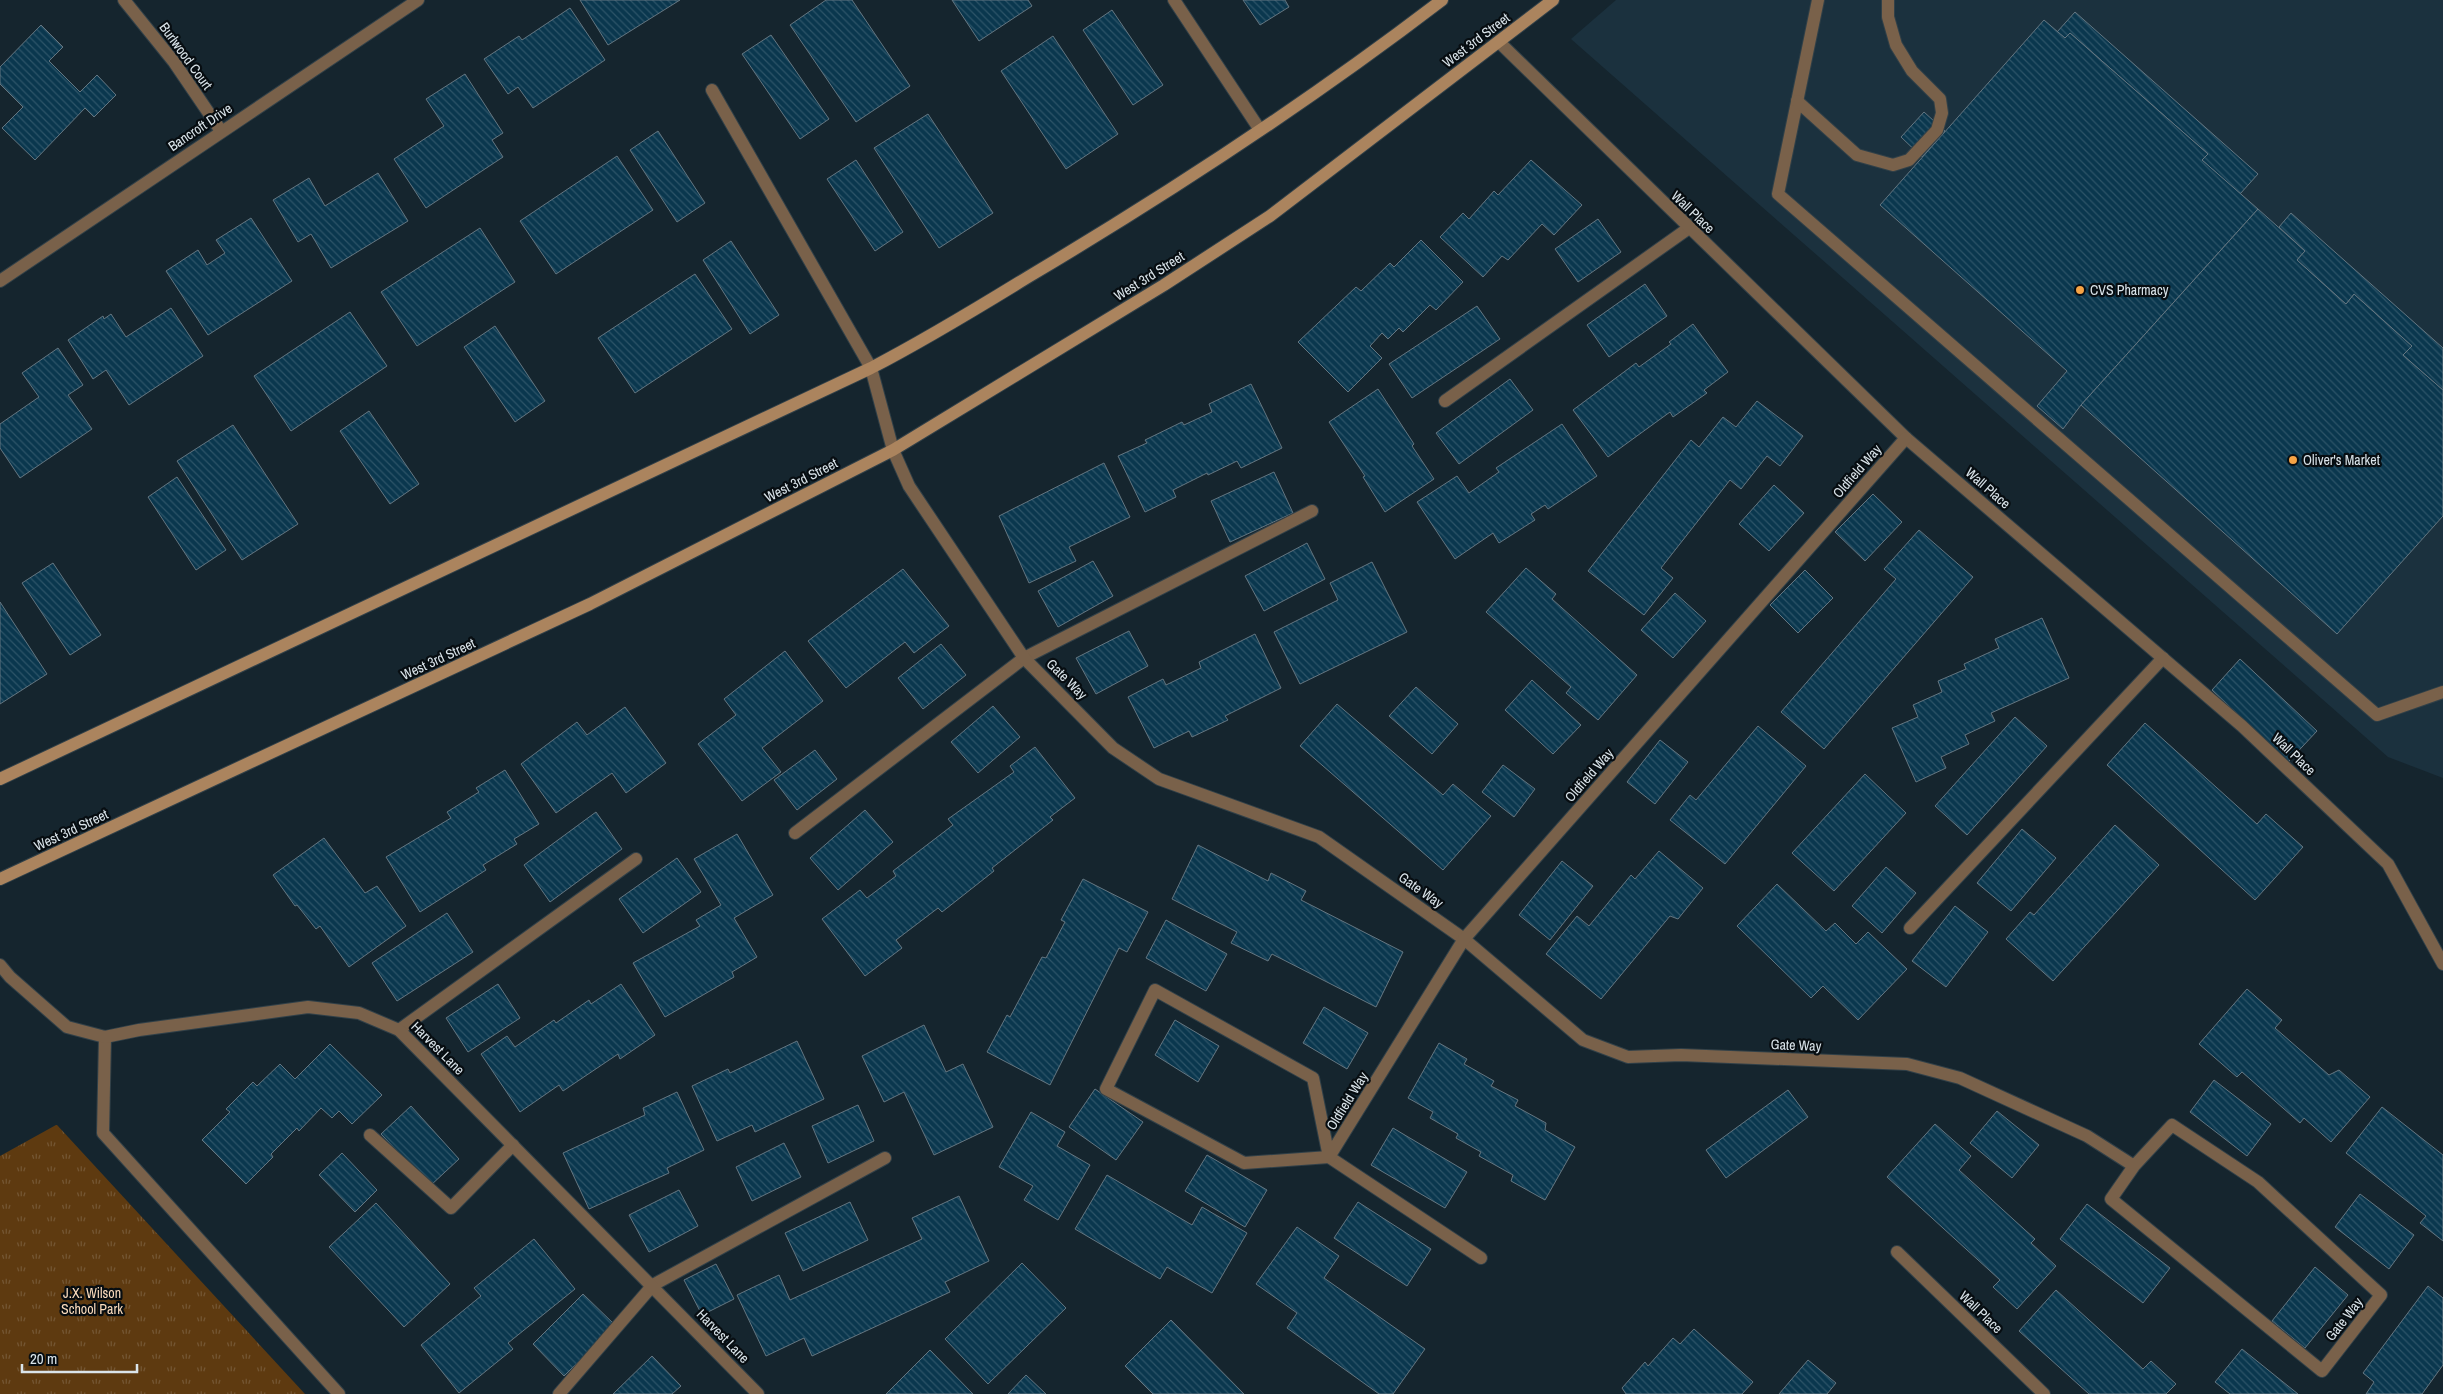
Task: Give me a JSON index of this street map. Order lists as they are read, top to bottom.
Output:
{
  "streets": {
    "main road": ["West 3rd Street"],
    "street": [
      "Burlwood Court",
      "Bancroft Drive",
      "Wall Place",
      "Oldfield Way",
      "Gate Way",
      "Harvest Lane"
    ]
  },
  "crossings": [
    ["West 3rd Street", "Wall Place"],
    ["West 3rd Street", "Gate Way"],
    ["Burlwood Court", "Bancroft Drive"],
    ["Wall Place", "Oldfield Way"],
    ["Oldfield Way", "Gate Way"]
  ],
  "parks": ["J.X. Wilson School Park"],
  "places": ["CVS Pharmacy", "Oliver's Market"],
  "scale_bar": "20 m"
}
